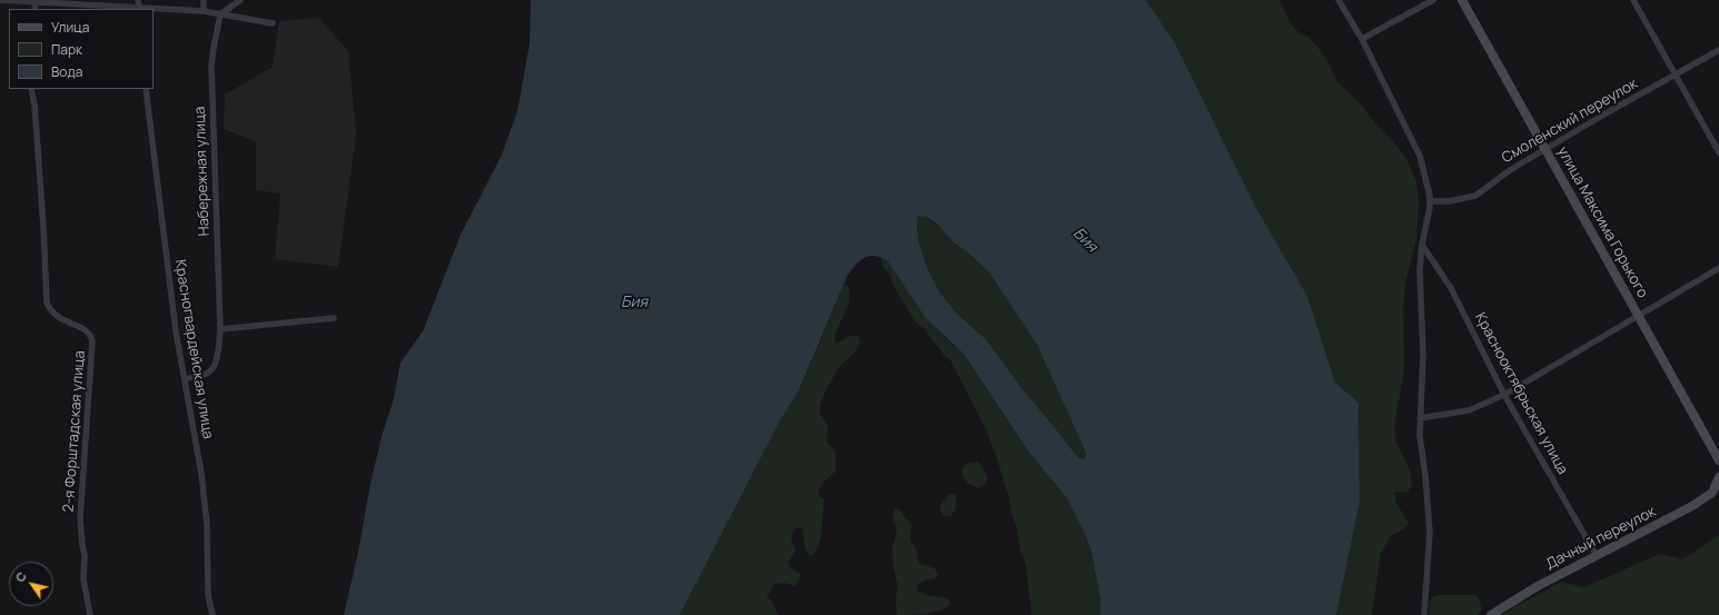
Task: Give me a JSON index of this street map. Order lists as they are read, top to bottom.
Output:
{
  "streets": {
    "main road": ["улица Максима Горького", "Дачный переулок"],
    "street": [
      "Смоленский переулок",
      "Набережная улица",
      "Красногвардейская улица",
      "Краснооктябрьская улица",
      "2-я Форштадская улица"
    ]
  },
  "crossings": [
    ["Смоленский переулок", "улица Максима Горького"],
    ["Набережная улица", "Красногвардейская улица"],
    ["Краснооктябрьская улица", "Дачный переулок"]
  ],
  "water": ["Бия"],
  "legend": ["Улица", "Парк", "Вода"],
  "north": "top left"
}
